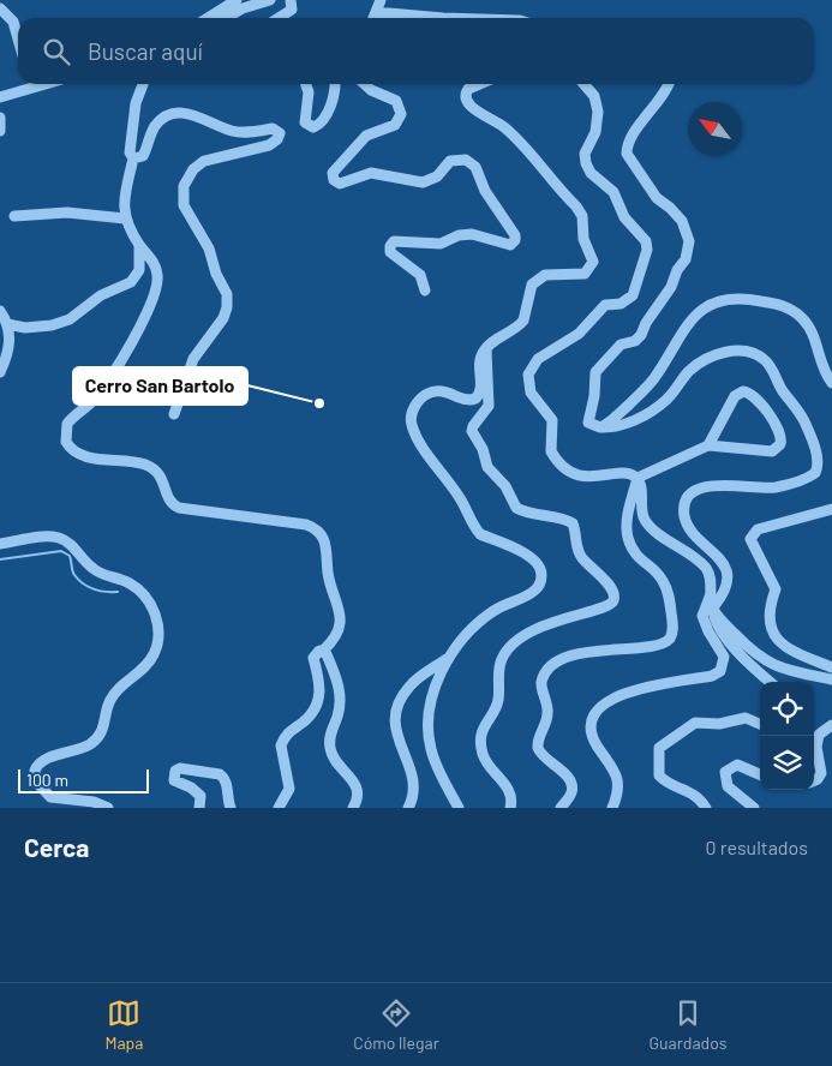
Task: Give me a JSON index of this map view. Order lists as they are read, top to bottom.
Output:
{
  "places": ["Cerro San Bartolo"],
  "scale_bar": "100 m",
  "north": "top left",
  "page": {
    "search": "Buscar aquí",
    "scale": "100 m",
    "heading": ["Cerca", "0 resultados"],
    "nav": ["Mapa", "Cómo llegar", "Guardados"]
  }
}
